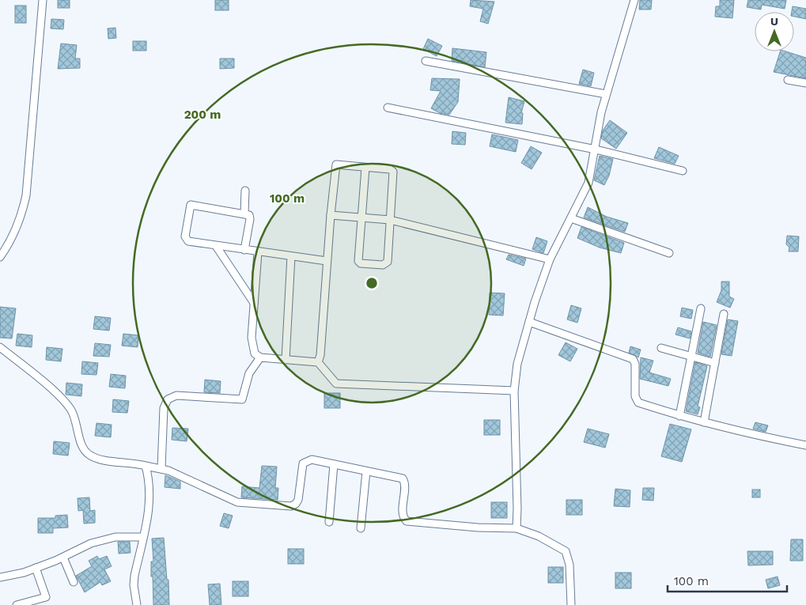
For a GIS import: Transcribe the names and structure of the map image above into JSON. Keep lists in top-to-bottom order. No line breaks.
{"scale_bar":"100 m","north":"top","rings":["200 m","100 m"]}
